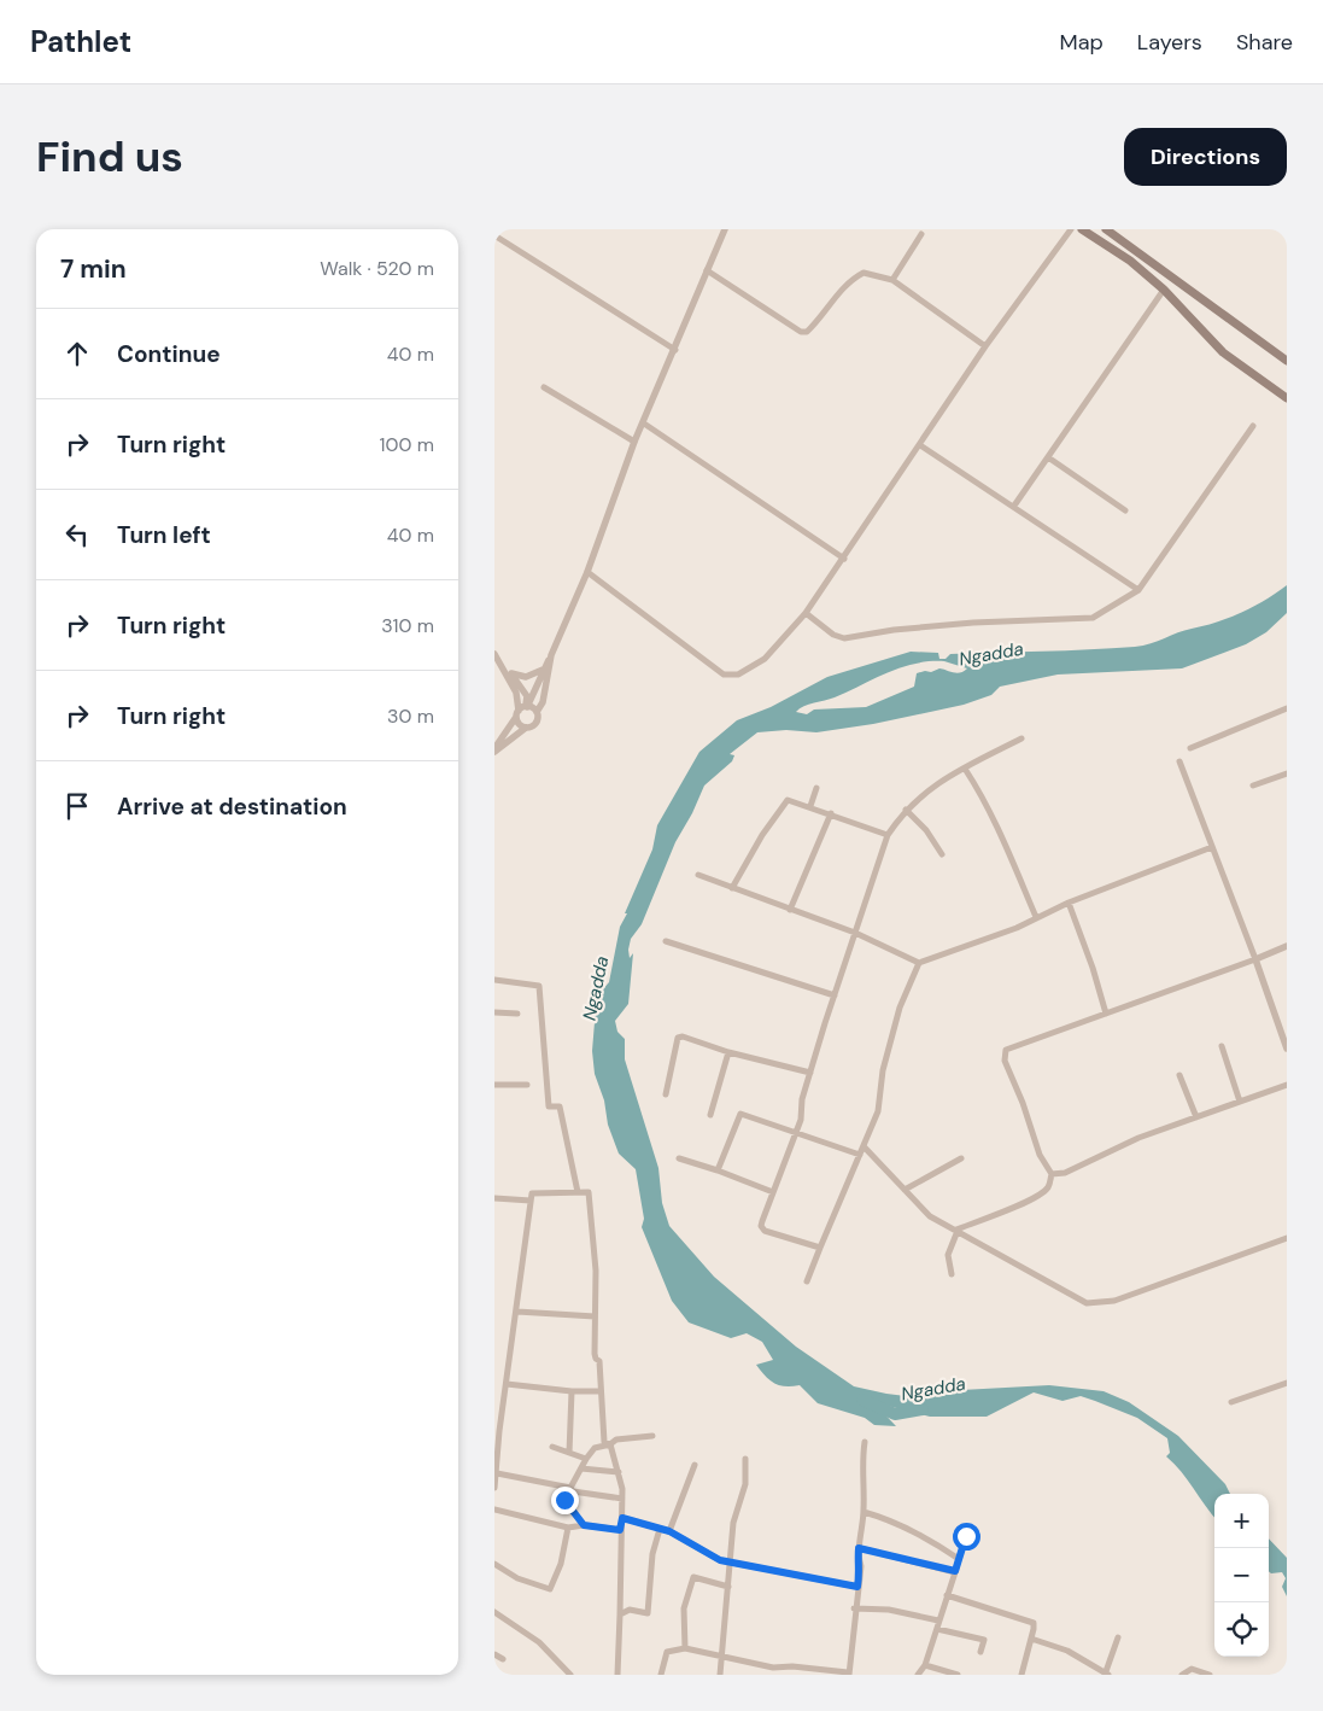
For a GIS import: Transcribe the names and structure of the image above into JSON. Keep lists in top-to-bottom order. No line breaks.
{"water":["Ngadda"],"page":{"header":"Pathlet","nav":["Map","Layers","Share"],"buttons":"Directions","title":"Find us","heading":["7 min","Walk · 520 m"],"list":[["Continue","40 m"],["Turn right","100 m"],["Turn left","40 m"],["Turn right","310 m"],["Turn right","30 m"],"Arrive at destination"],"map_buttons":["+","−"]}}
